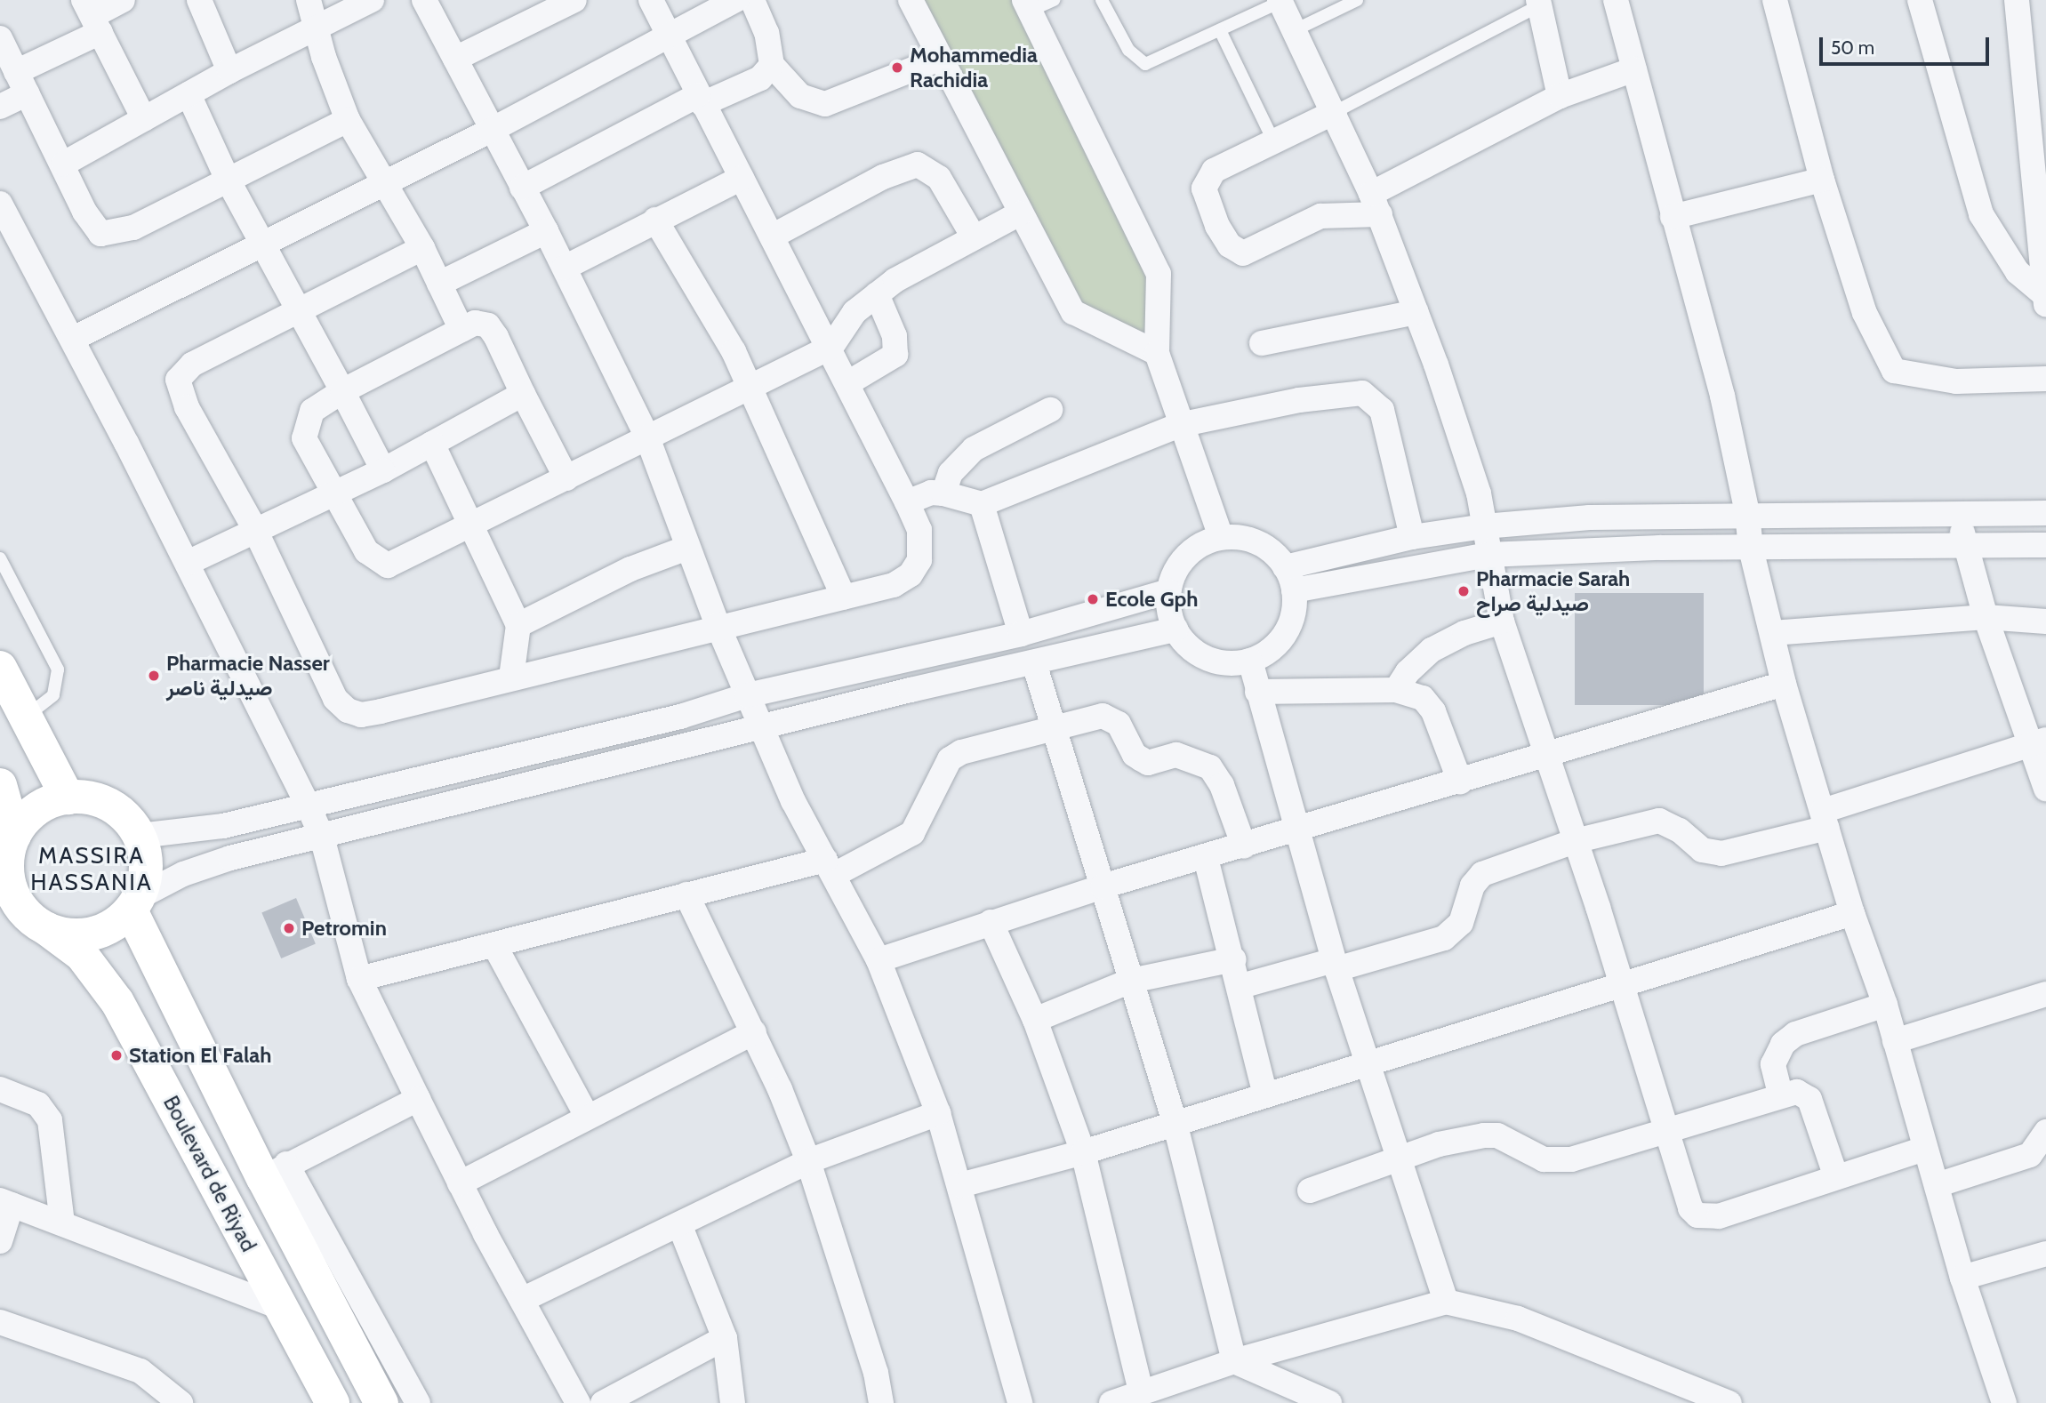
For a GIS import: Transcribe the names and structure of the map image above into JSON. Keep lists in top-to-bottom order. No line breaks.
{"streets":{"main road":["Boulevard de Riyad"]},"districts":["MASSIRA HASSANIA"],"places":["Mohammedia Rachidia","Pharmacie Sarah صيدلية صراح","Ecole Gph","Pharmacie Nasser صيدلية ناصر","Petromin","Station El Falah"],"scale_bar":"50 m"}
